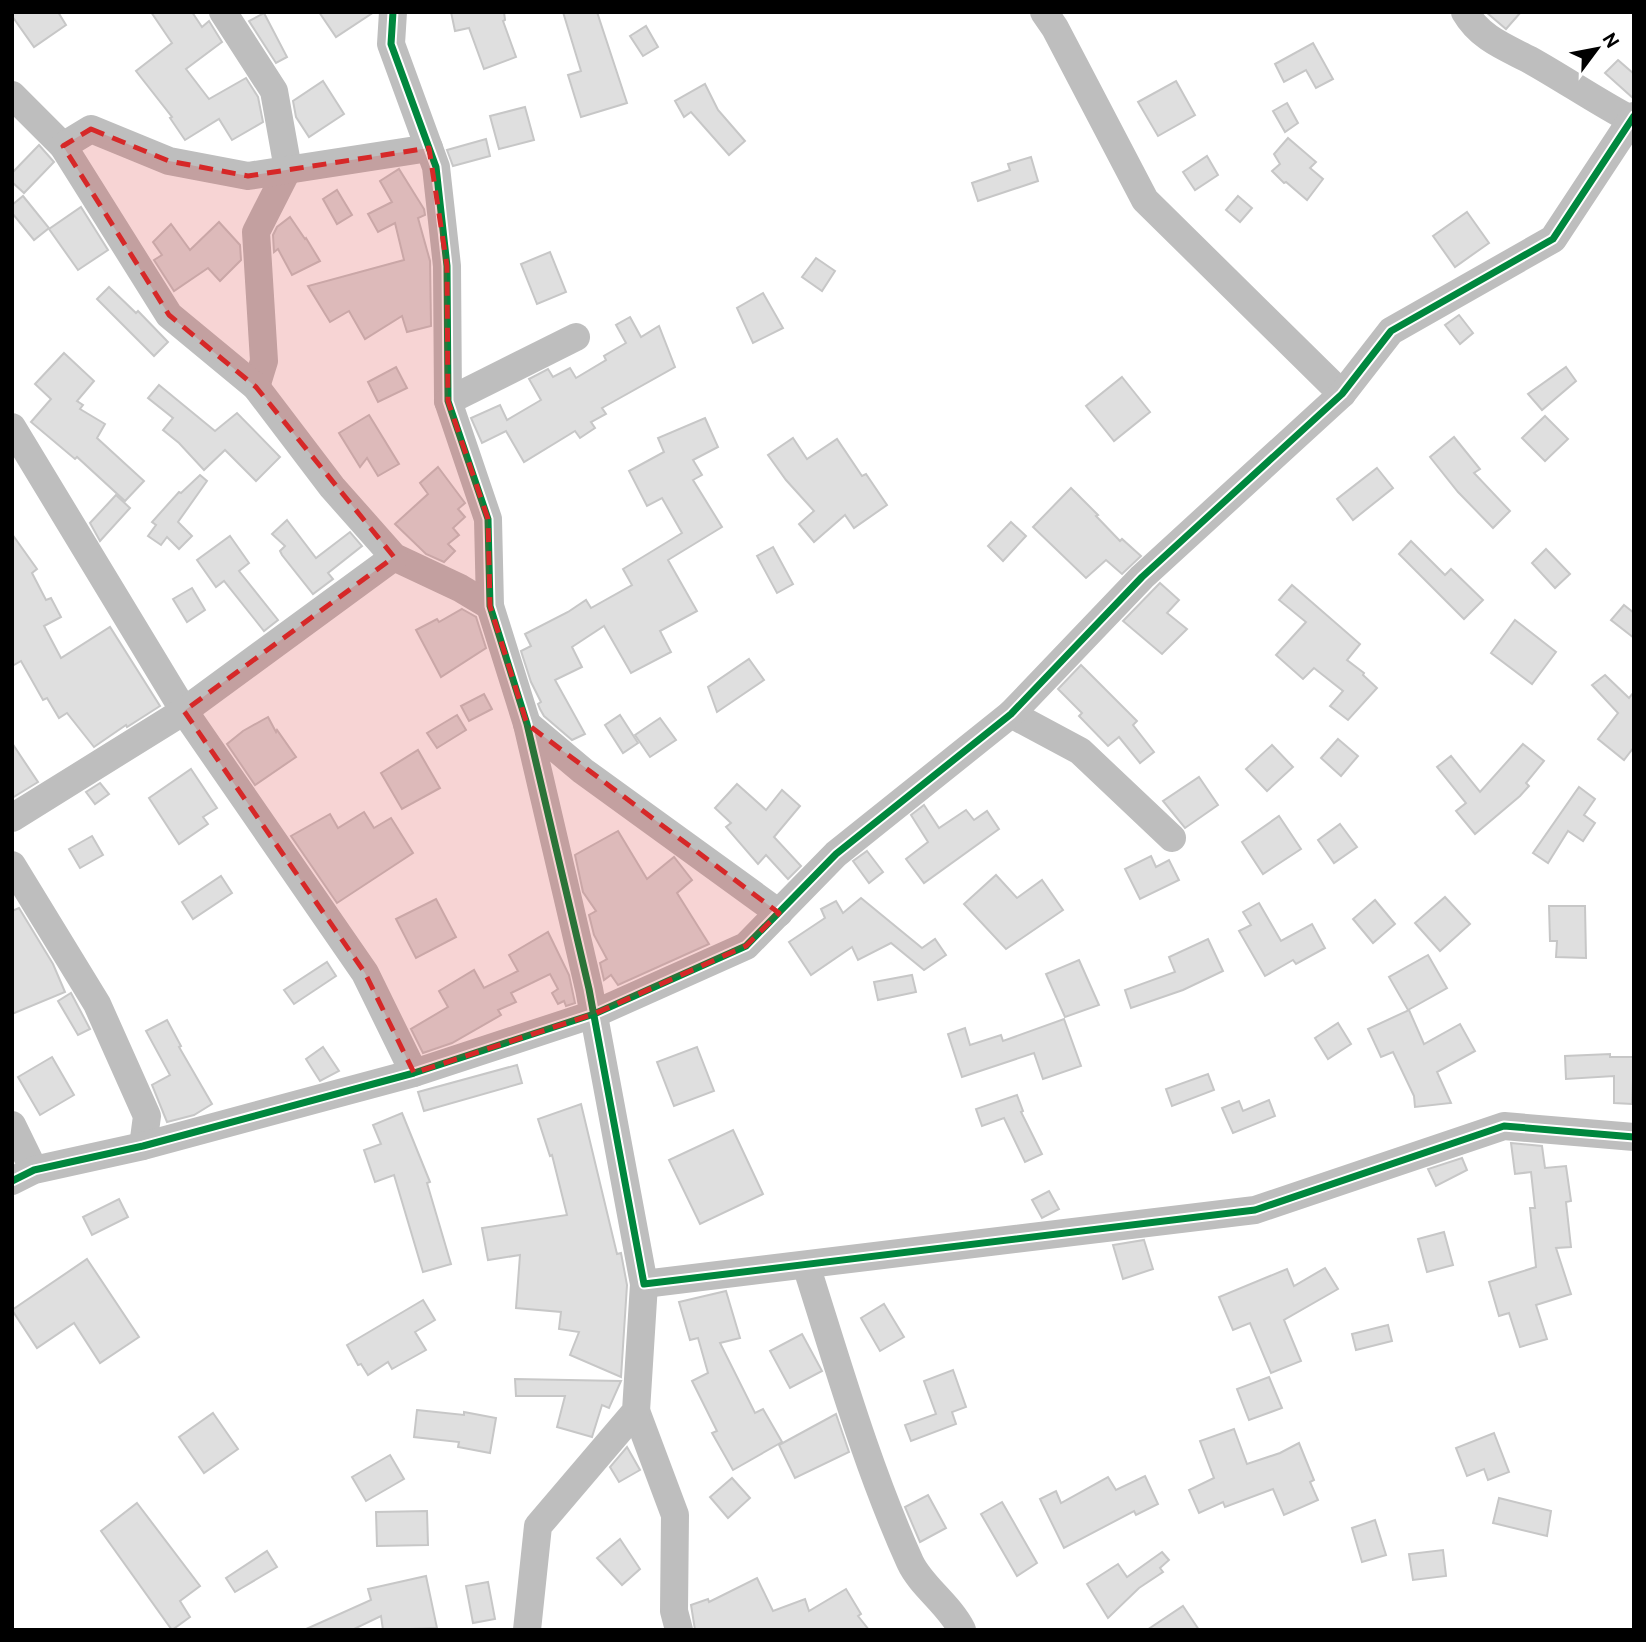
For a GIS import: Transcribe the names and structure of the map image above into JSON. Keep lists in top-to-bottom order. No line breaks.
{"north":"top right"}
